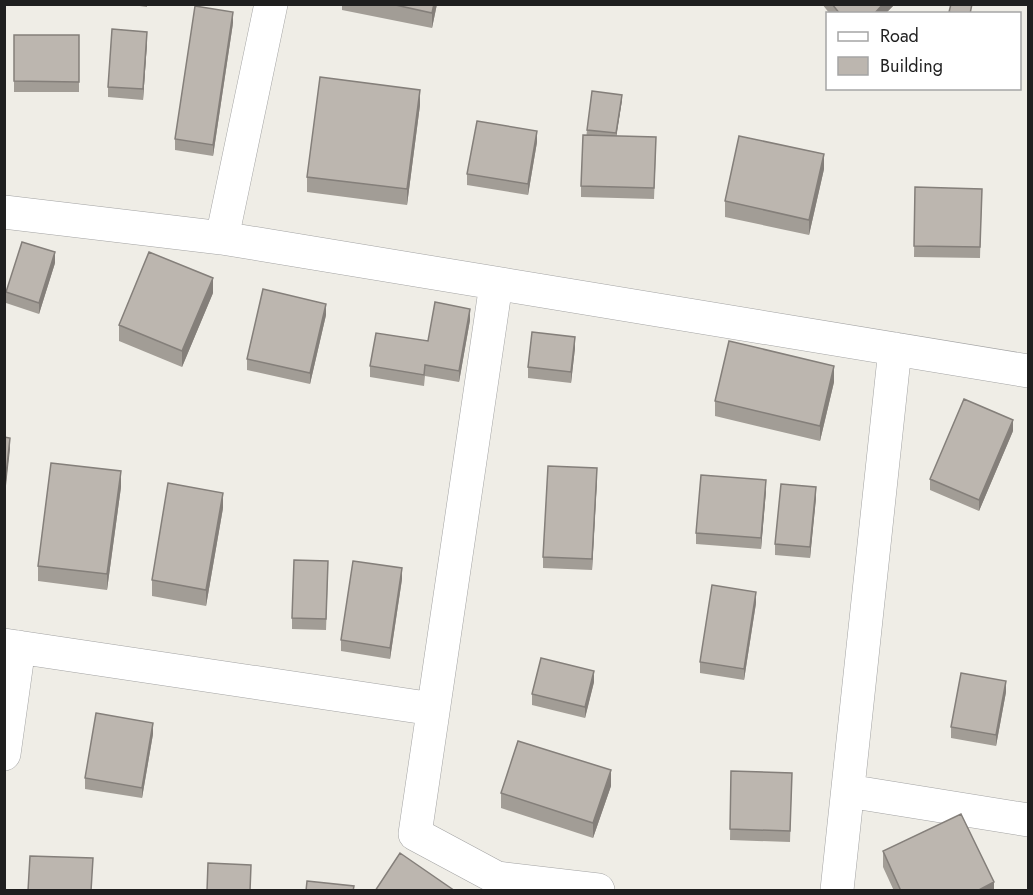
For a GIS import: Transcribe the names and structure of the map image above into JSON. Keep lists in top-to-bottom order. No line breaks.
{"legend":["Road","Building"]}
